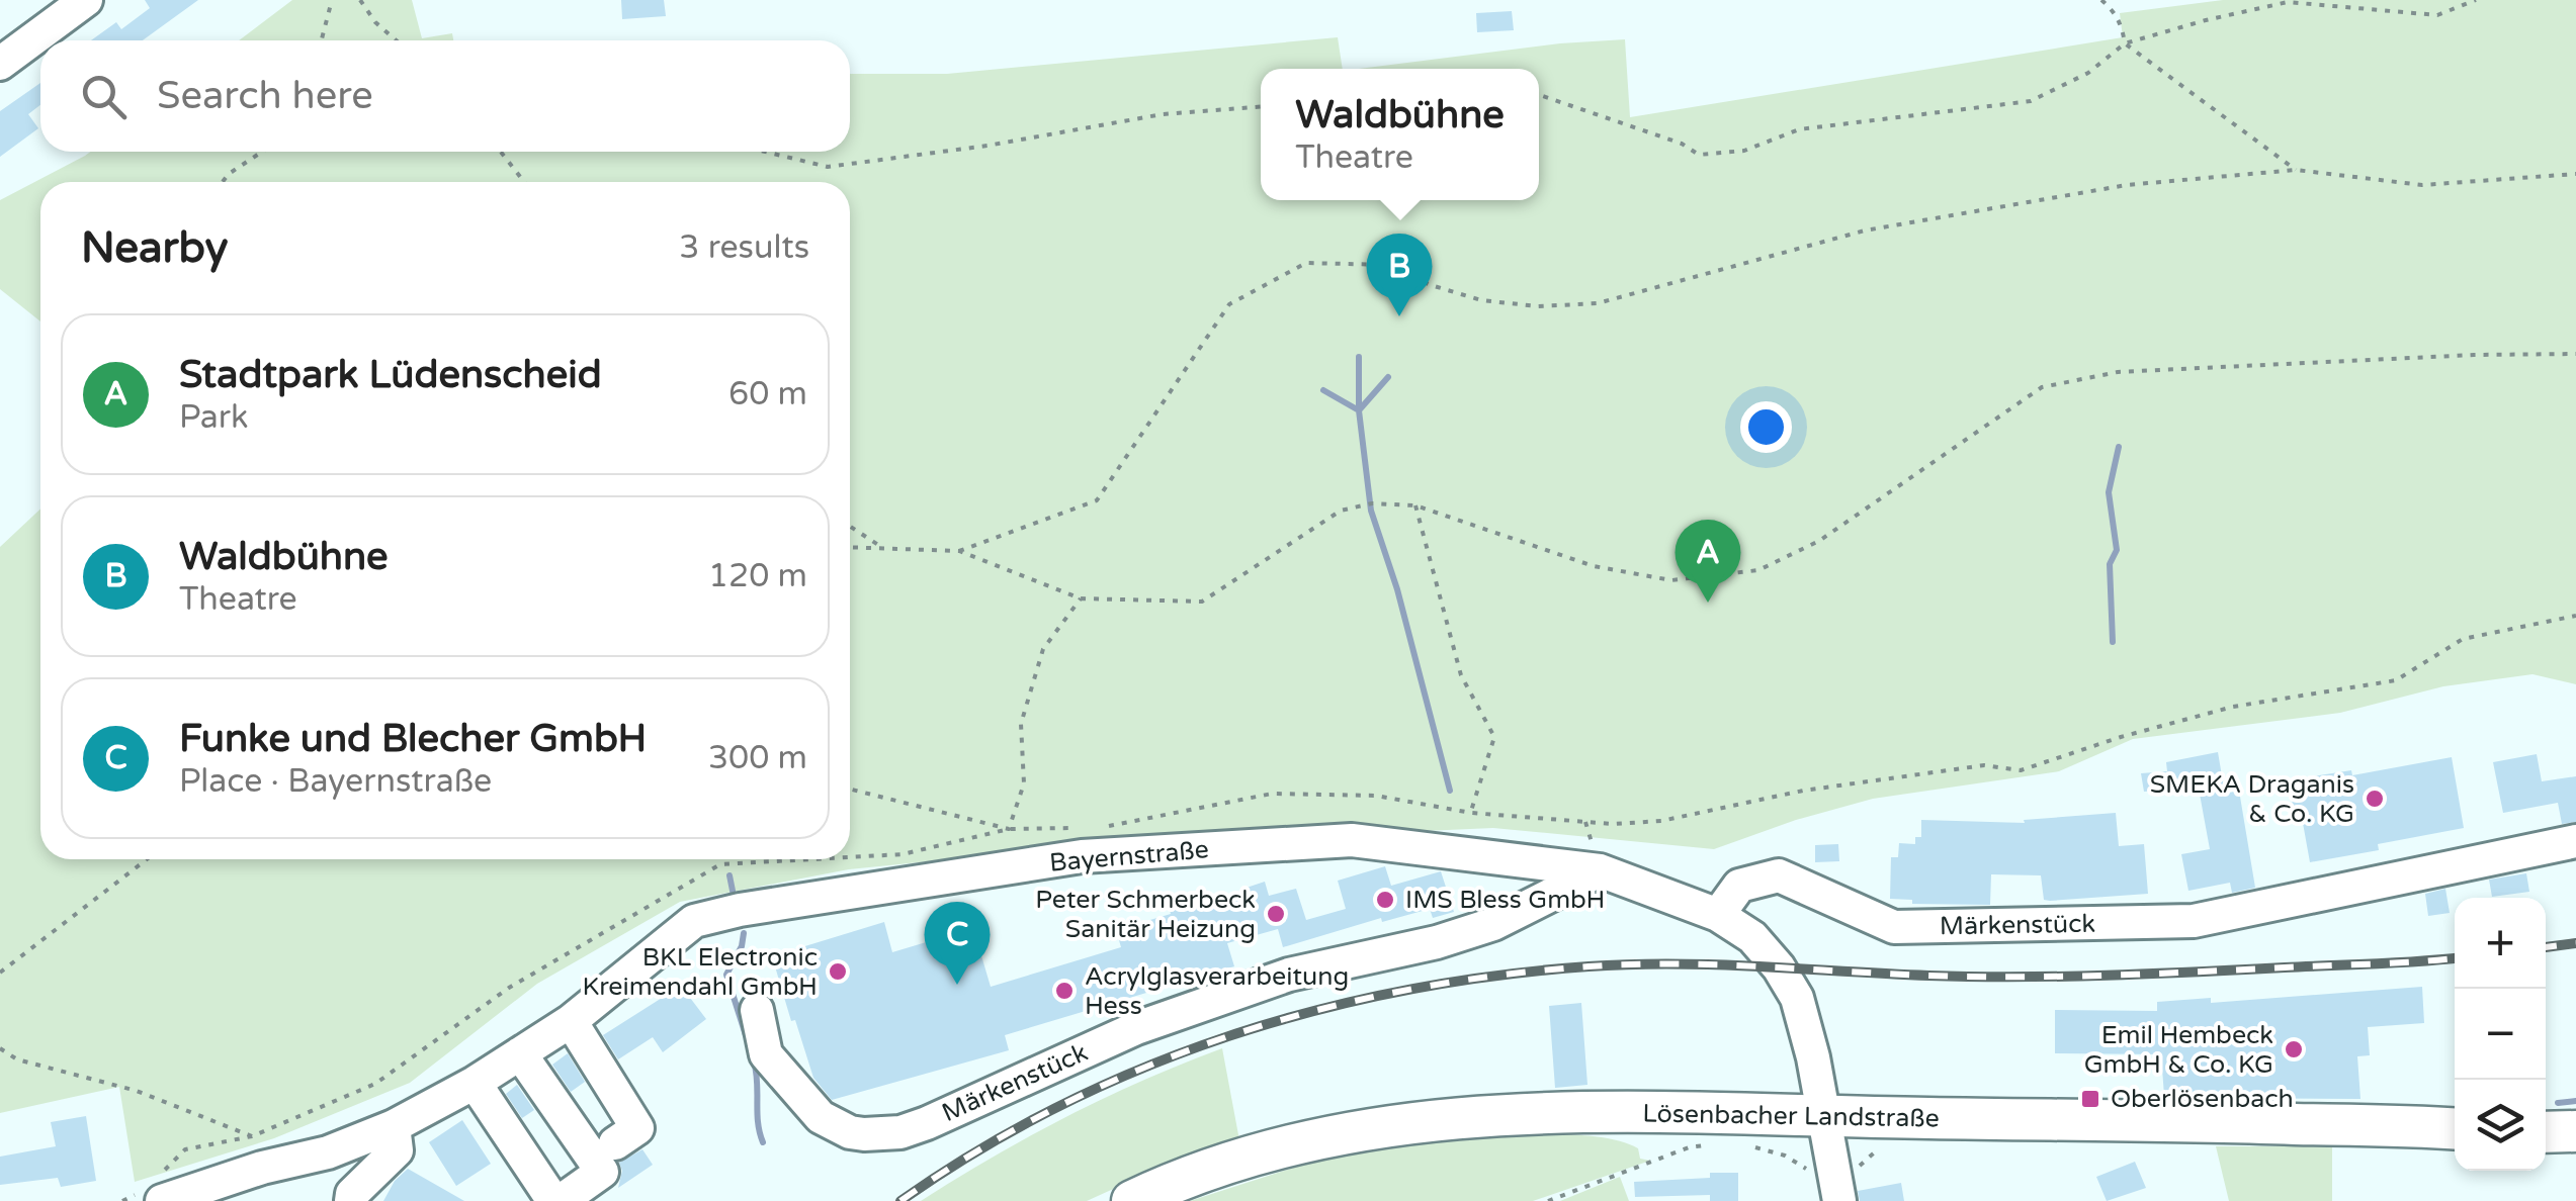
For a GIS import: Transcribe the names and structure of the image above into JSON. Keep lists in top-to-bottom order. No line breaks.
{"streets":{"main road":["Lösenbacher Landstraße"],"street":["Bayernstraße","Märkenstück"]},"crossings":[["Bayernstraße","Märkenstück"]],"places":{"other":["SMEKA Draganis & Co. KG","IMS Bless GmbH","Peter Schmerbeck Sanitär Heizung","BKL Electronic Kreimendahl GmbH","Acrylglasverarbeitung Hess","Emil Hembeck GmbH & Co. KG"],"transit":["Oberlösenbach"]},"page":{"search":"Search here","popup":["Waldbühne","Theatre"],"heading":["Nearby","3 results"],"pins":["B","A","C"],"list":[{"mark":"A","name":"Stadtpark Lüdenscheid","note":"Park","value":"60 m"},{"mark":"B","name":"Waldbühne","note":"Theatre","value":"120 m"},{"mark":"C","name":"Funke und Blecher GmbH","note":"Place · Bayernstraße","value":"300 m"}],"map_buttons":["+","−"]}}
